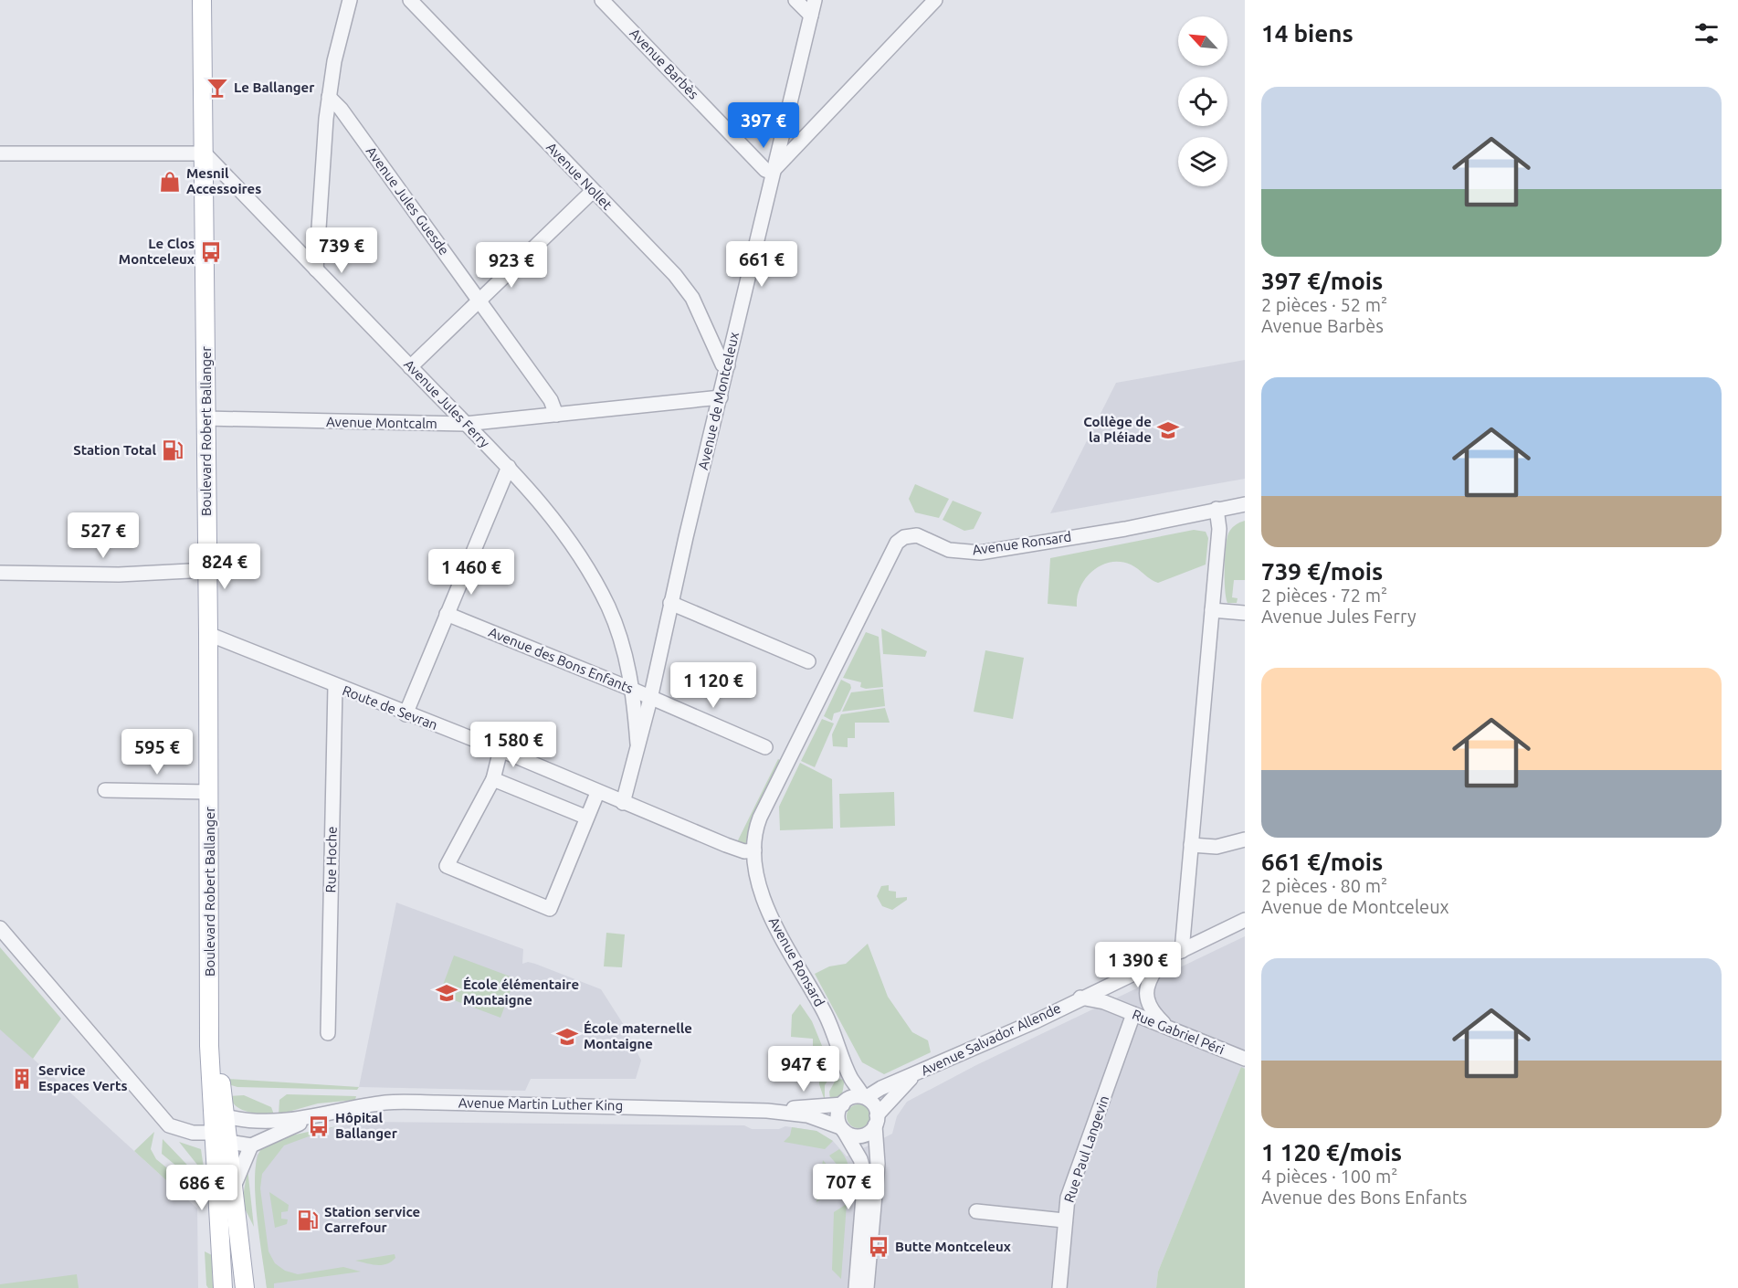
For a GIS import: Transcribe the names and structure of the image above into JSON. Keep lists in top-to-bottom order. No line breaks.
{"streets":{"main road":["Boulevard Robert Ballanger"],"street":["Avenue Barbès","Avenue Nollet","Avenue Jules Guesde","Avenue de Montceleux","Avenue Jules Ferry","Avenue Montcalm","Avenue Ronsard","Avenue des Bons Enfants","Route de Sevran","Rue Hoche","Rue Gabriel Péri","Avenue Salvador Allende","Avenue Martin Luther King","Rue Paul Langevin"]},"crossings":[["Avenue Barbès","Avenue de Montceleux"],["Avenue Nollet","Avenue de Montceleux"],["Avenue Jules Guesde","Avenue Montcalm"],["Avenue de Montceleux","Avenue Jules Ferry"],["Avenue de Montceleux","Avenue Montcalm"],["Avenue de Montceleux","Avenue des Bons Enfants"],["Avenue de Montceleux","Route de Sevran"],["Avenue Jules Ferry","Avenue Montcalm"],["Avenue Jules Ferry","Boulevard Robert Ballanger"],["Avenue Jules Ferry","Avenue des Bons Enfants"],["Avenue Montcalm","Boulevard Robert Ballanger"],["Boulevard Robert Ballanger","Route de Sevran"],["Boulevard Robert Ballanger","Avenue Martin Luther King"],["Avenue Ronsard","Route de Sevran"],["Avenue Ronsard","Avenue Salvador Allende"],["Avenue Ronsard","Avenue Martin Luther King"],["Route de Sevran","Rue Hoche"],["Rue Gabriel Péri","Avenue Salvador Allende"],["Rue Gabriel Péri","Rue Paul Langevin"],["Avenue Salvador Allende","Avenue Martin Luther King"]],"places":{"bar":["Le Ballanger"],"shop":["Mesnil Accessoires"],"bus stop":["Le Clos Montceleux","Hôpital Ballanger","Butte Montceleux"],"school or university":["Collège de la Pléiade","École élémentaire Montaigne","École maternelle Montaigne"],"fuel station":["Station Total","Station service Carrefour"],"building":["Service Espaces Verts"]},"north":"top left","page":{"heading":"14 biens","list":[{"name":"397 €/mois","note":"2 pièces · 52 m² · Avenue Barbès"},{"name":"739 €/mois","note":"2 pièces · 72 m² · Avenue Jules Ferry"},{"name":"661 €/mois","note":"2 pièces · 80 m² · Avenue de Montceleux"},{"name":"1 120 €/mois","note":"4 pièces · 100 m² · Avenue des Bons Enfants"}],"price":["397 €","739 €","661 €","923 €","527 €","824 €","1 460 €","1 120 €","1 580 €","595 €","1 390 €","947 €","707 €","686 €"]}}
